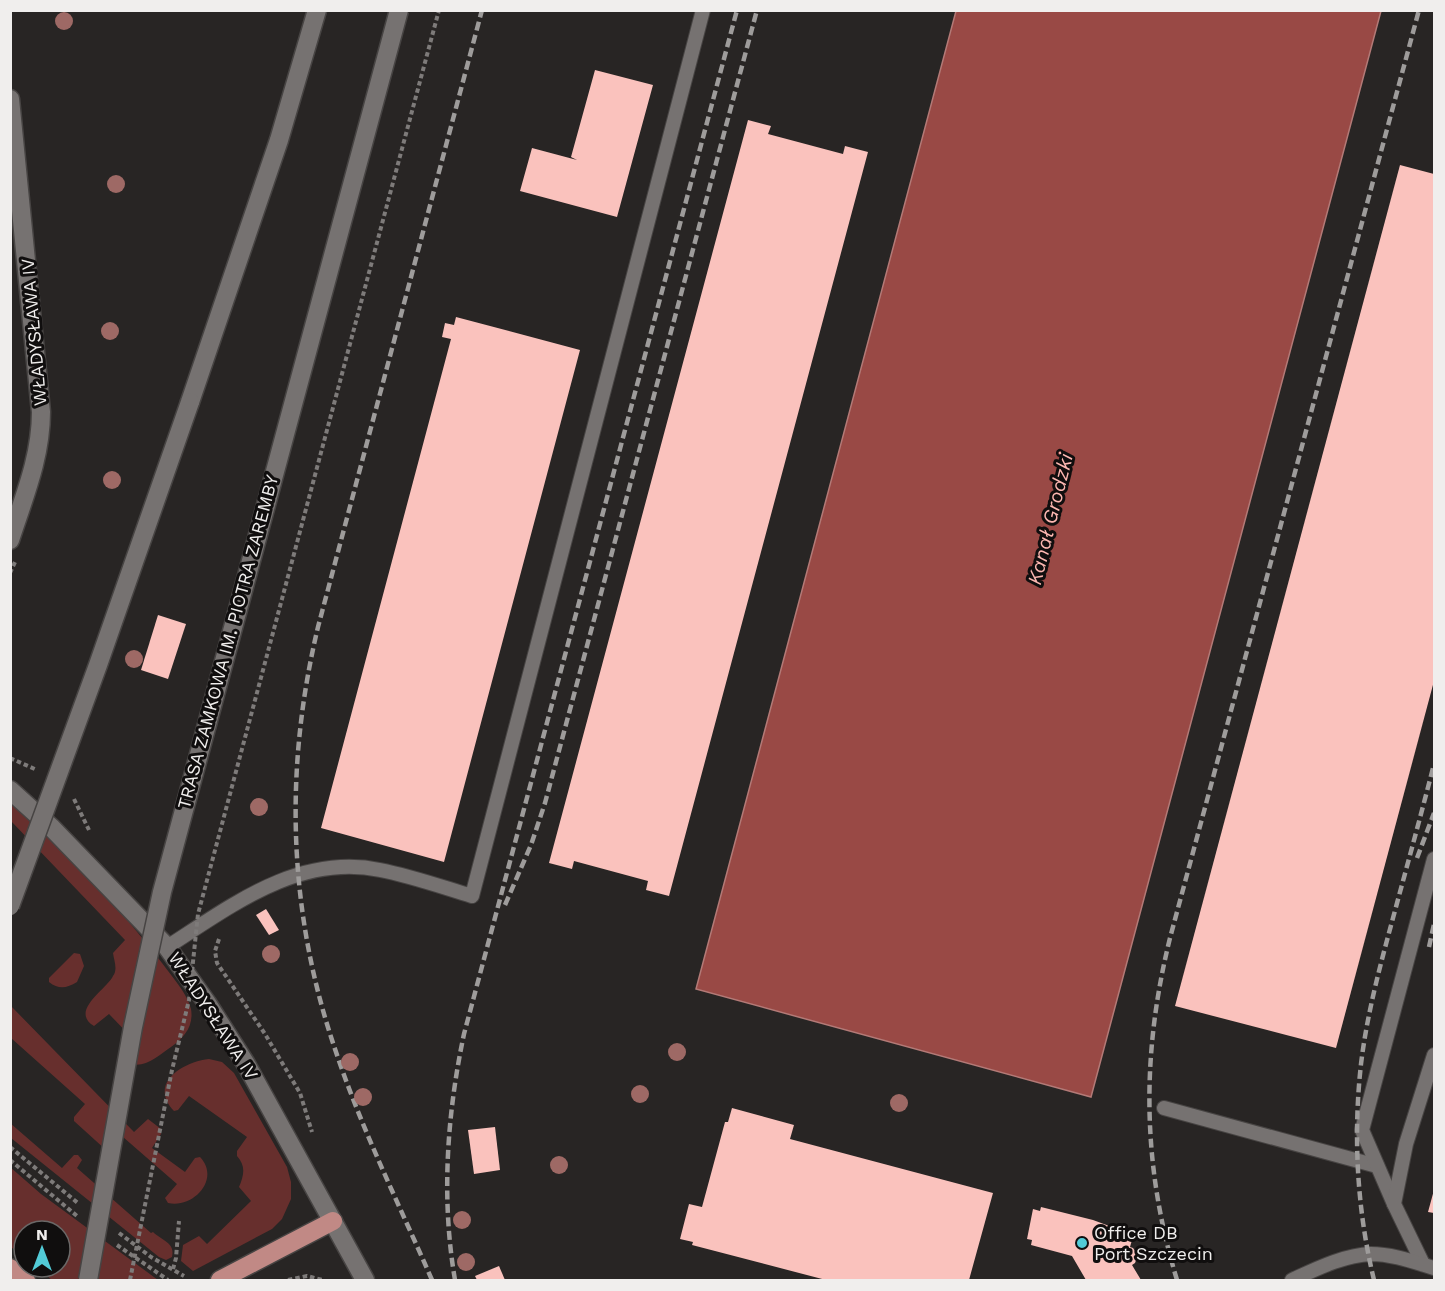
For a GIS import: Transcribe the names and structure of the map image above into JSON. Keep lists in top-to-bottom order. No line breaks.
{"streets":{"main road":["WŁADYSŁAWA IV","TRASA ZAMKOWA IM. PIOTRA ZAREMBY"]},"water":["Kanał Grodzki"],"places":["Office DB Port Szczecin"],"north":"top"}
